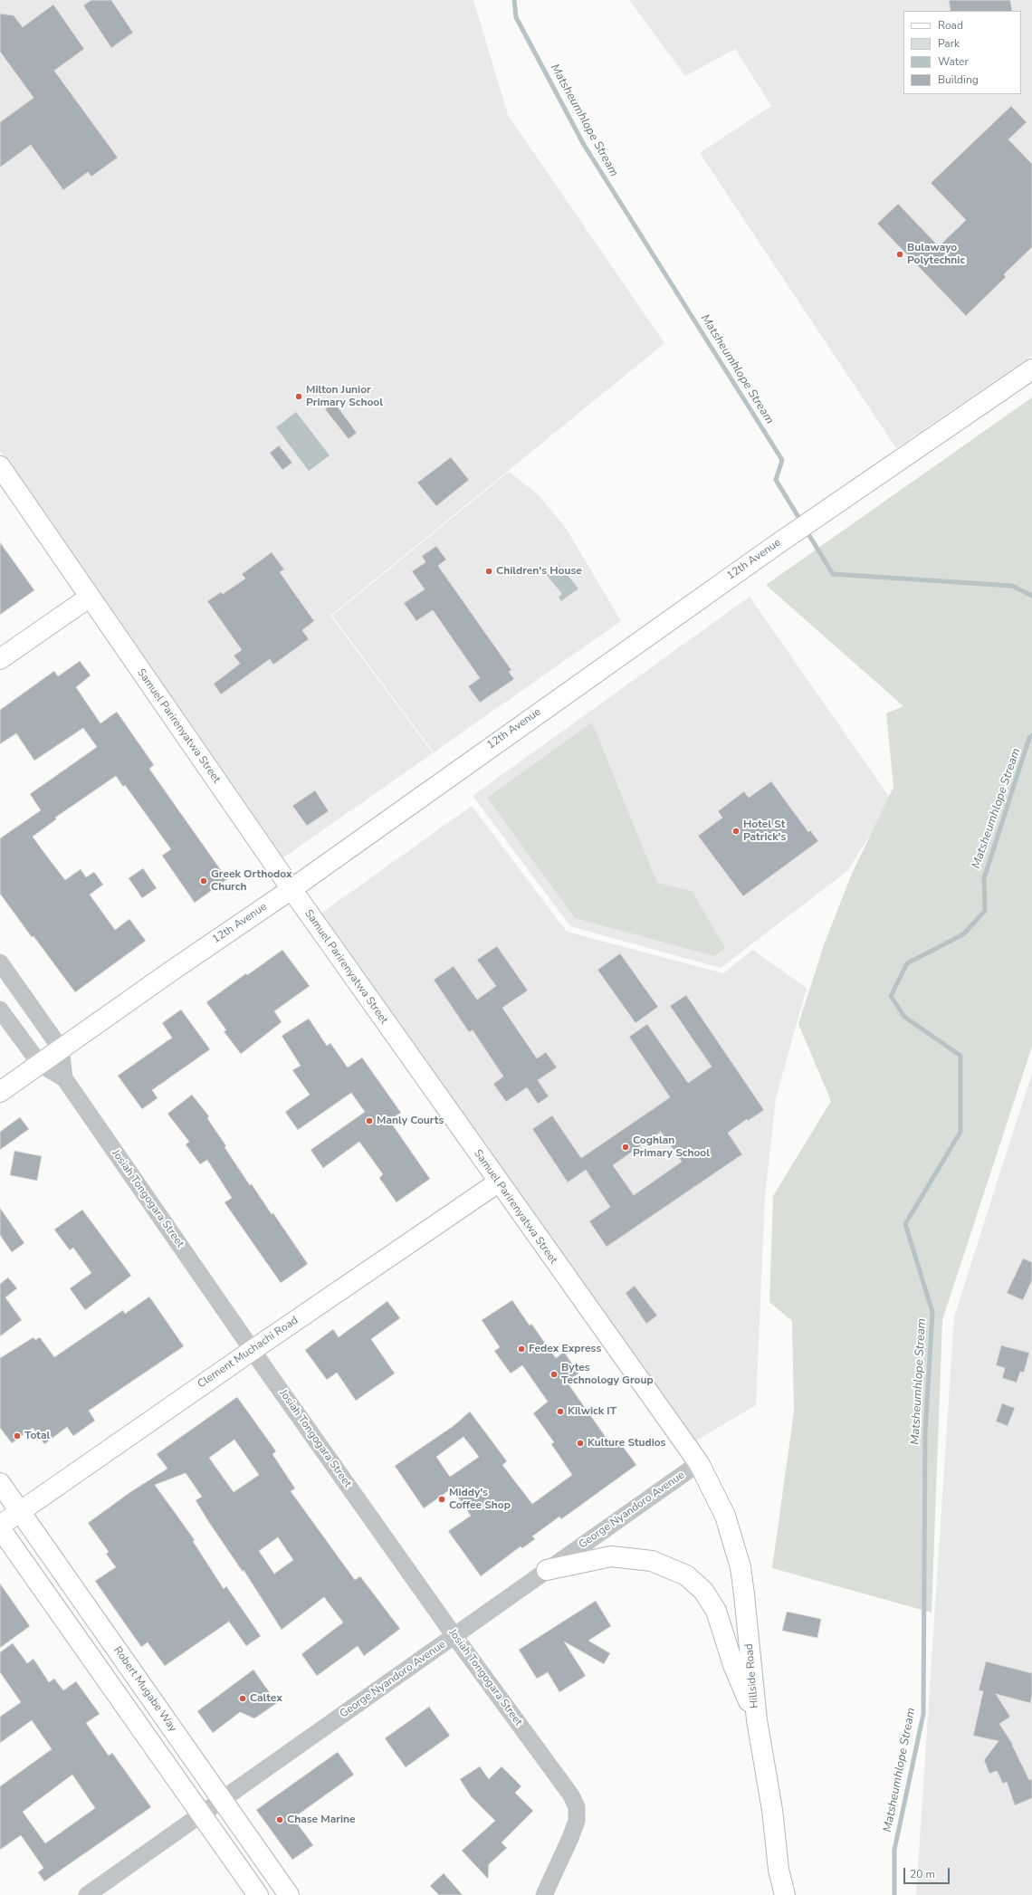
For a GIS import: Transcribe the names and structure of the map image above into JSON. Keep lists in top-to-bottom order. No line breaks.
{"streets":{"street":["12th Avenue","Samuel Parirenyatwa Street","Josiah Tongogara Street","Clement Muchachi Road","George Nyandoro Avenue","Hillside Road","Robert Mugabe Way"]},"crossings":[["12th Avenue","Samuel Parirenyatwa Street"],["12th Avenue","Josiah Tongogara Street"],["Samuel Parirenyatwa Street","Clement Muchachi Road"],["Samuel Parirenyatwa Street","George Nyandoro Avenue"],["Samuel Parirenyatwa Street","Hillside Road"],["Josiah Tongogara Street","Clement Muchachi Road"],["Josiah Tongogara Street","George Nyandoro Avenue"],["Clement Muchachi Road","Robert Mugabe Way"],["George Nyandoro Avenue","Hillside Road"],["George Nyandoro Avenue","Robert Mugabe Way"]],"water":["Matsheumhlope Stream"],"places":["Bulawayo Polytechnic","Milton Junior Primary School","Children's House","Hotel St Patrick's","Greek Orthodox Church","Manly Courts","Coghlan Primary School","Fedex Express","Bytes Technology Group","Kilwick IT","Total","Kulture Studios","Middy's Coffee Shop","Caltex","Chase Marine"],"legend":["Road","Park","Water","Building"],"scale_bar":"20 m"}
